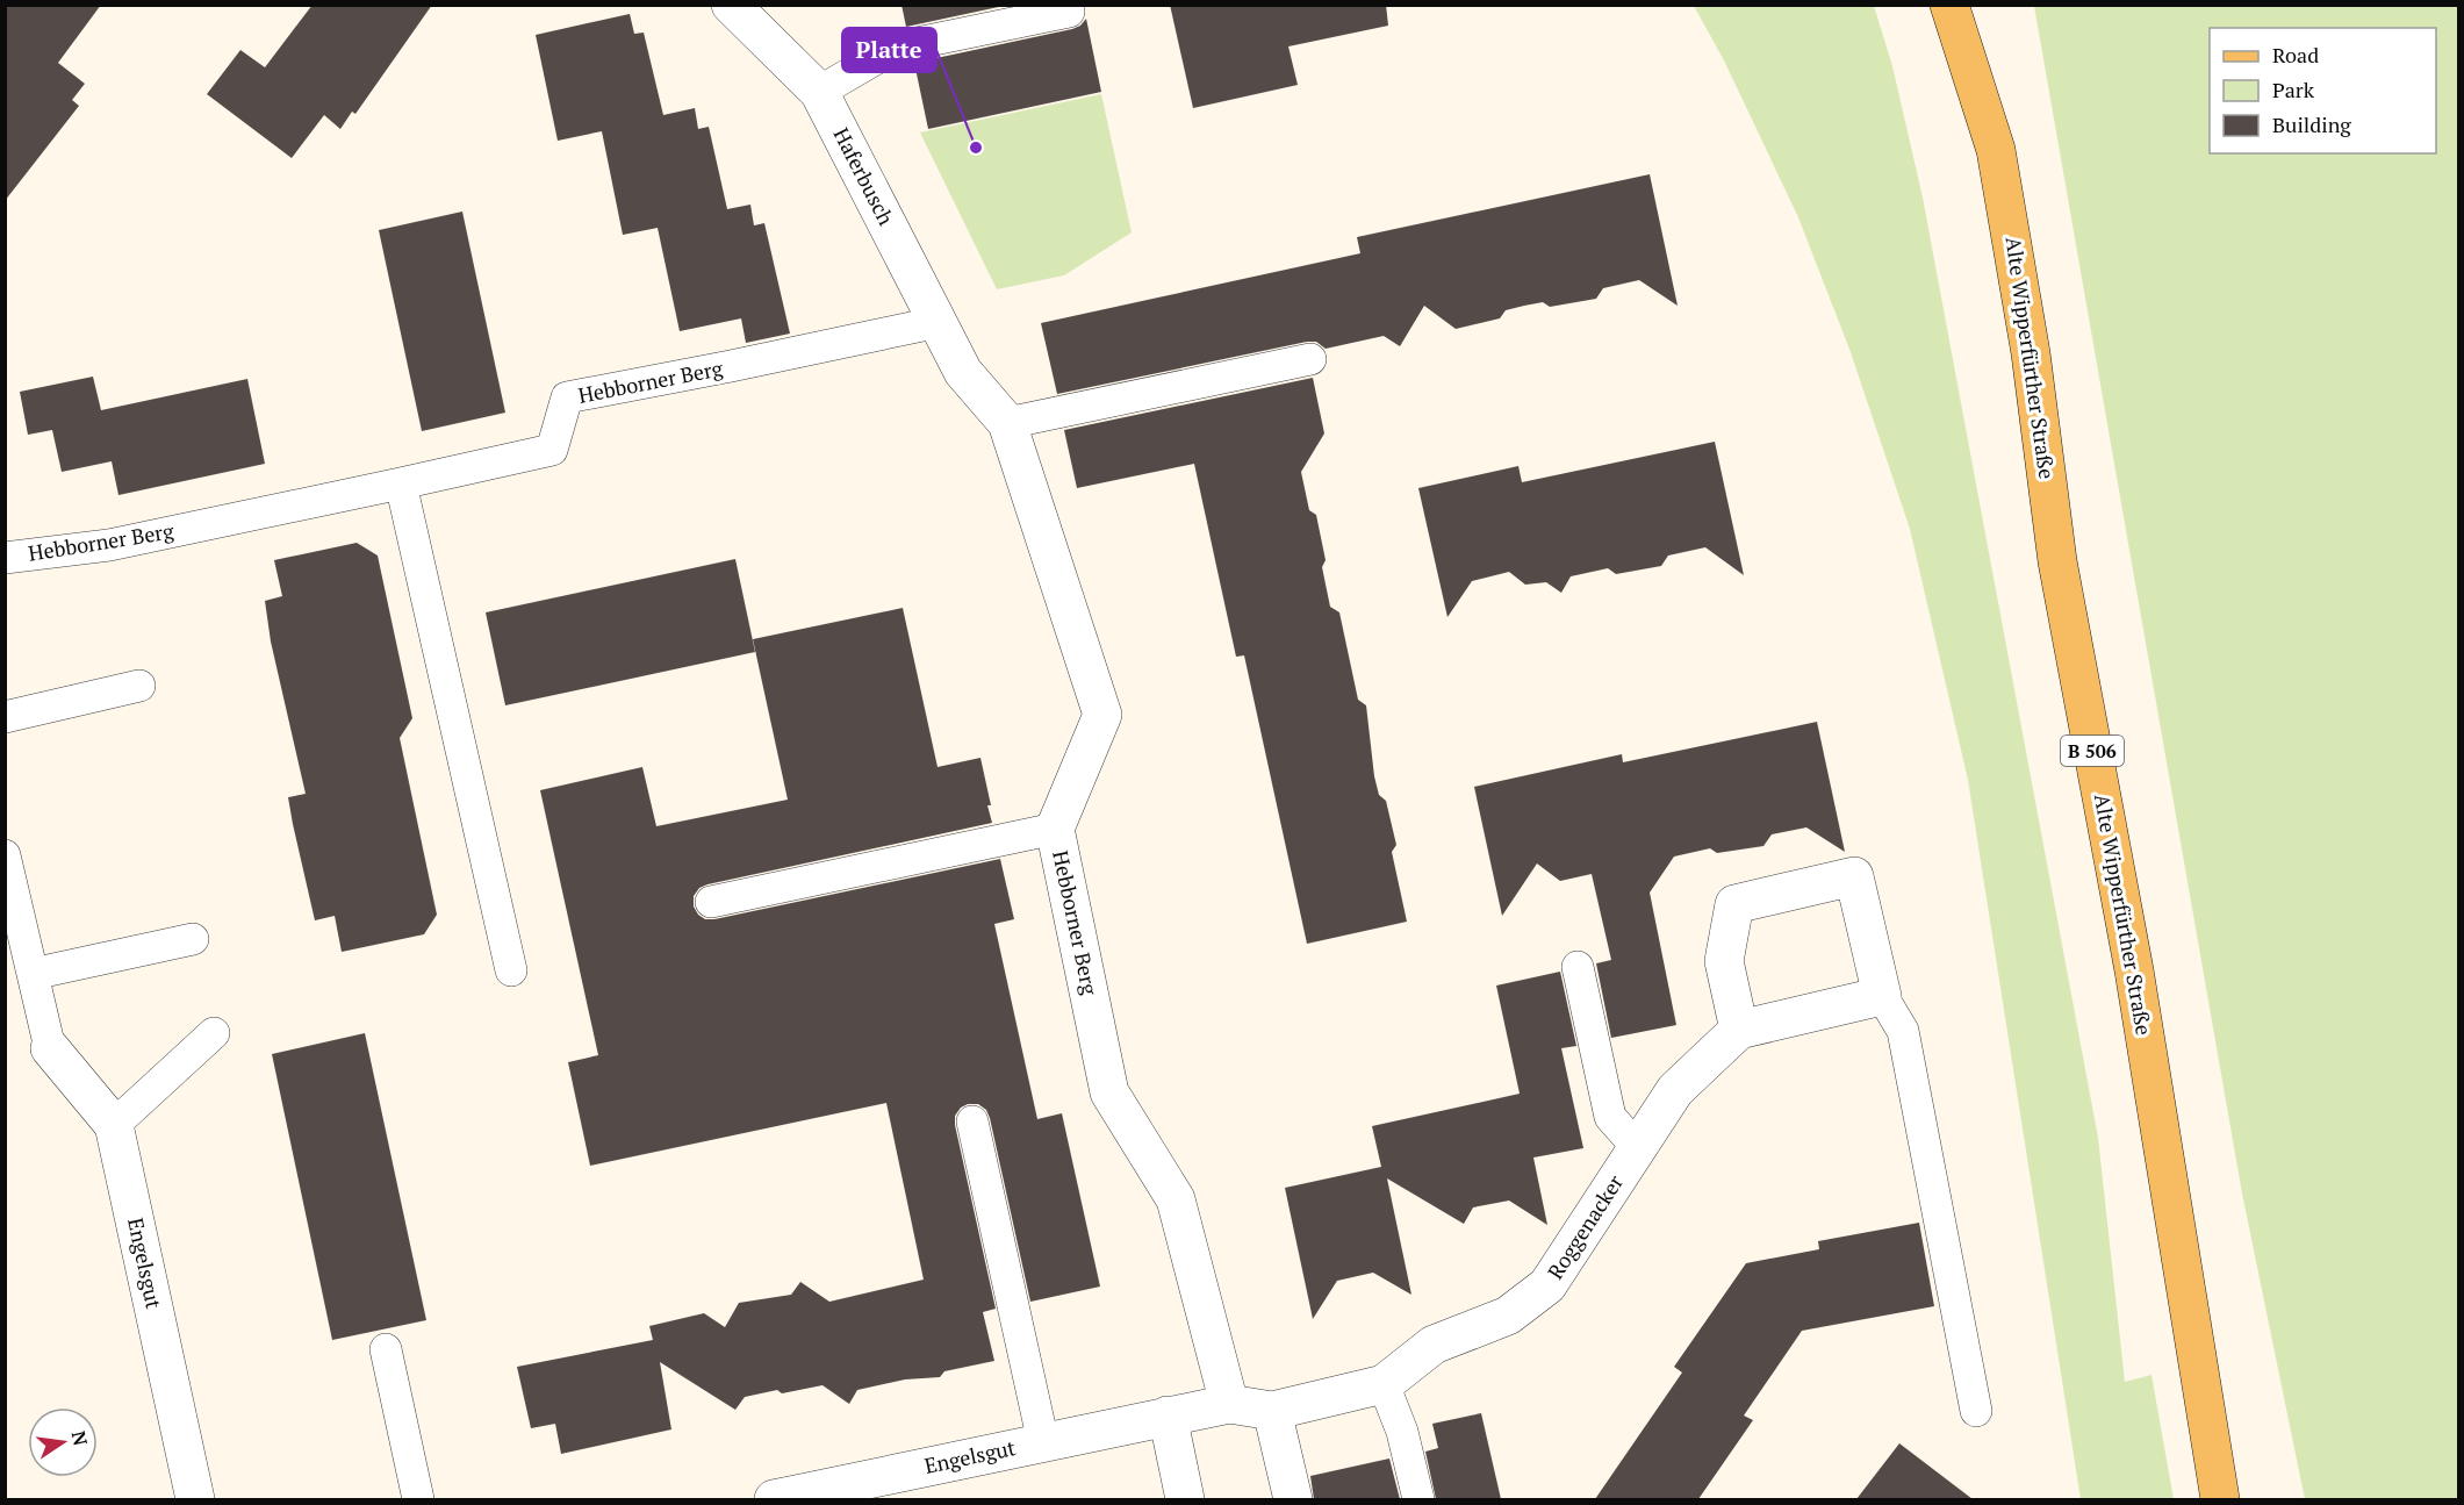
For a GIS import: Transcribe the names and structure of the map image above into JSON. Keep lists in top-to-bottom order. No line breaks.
{"streets":{"main road":["Alte Wipperfürther Straße","B 506"],"street":["Haferbusch","Hebborner Berg","Roggenacker","Engelsgut"]},"crossings":[["Haferbusch","Hebborner Berg"]],"places":["Platte"],"legend":["Road","Park","Building"],"north":"right"}
